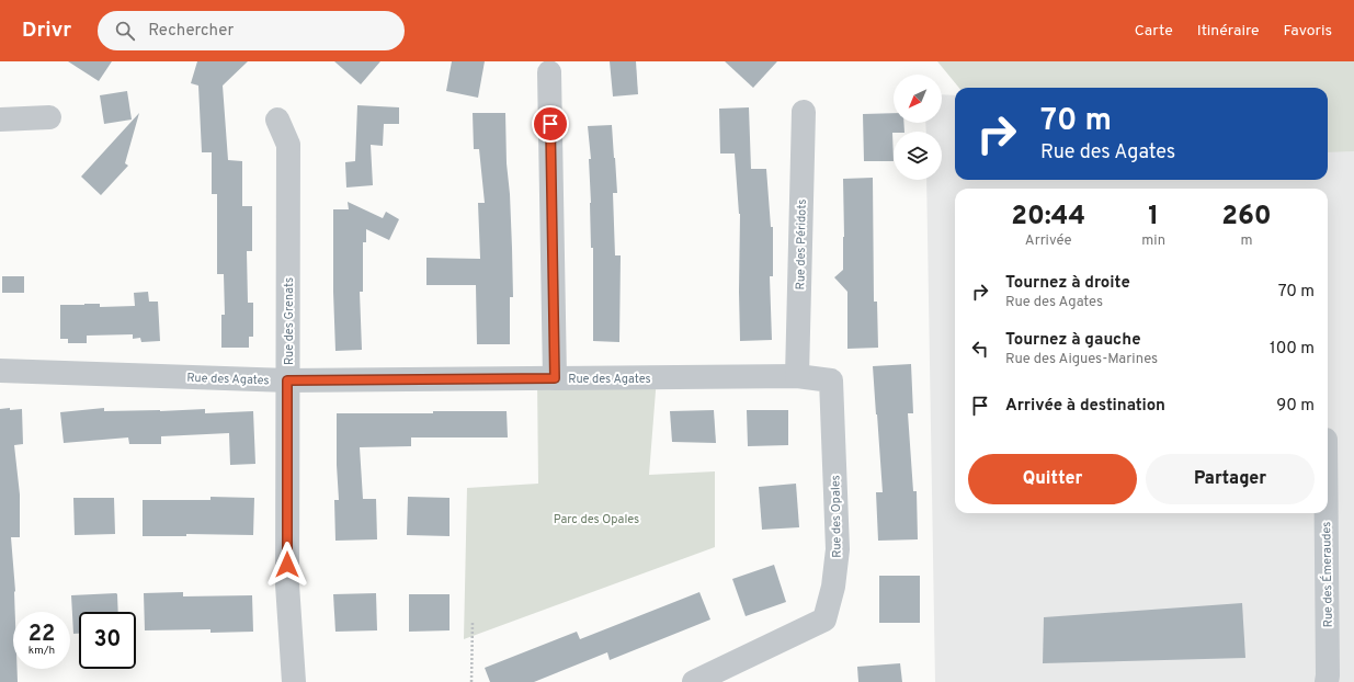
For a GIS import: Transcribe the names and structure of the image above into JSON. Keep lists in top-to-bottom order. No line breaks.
{"streets":{"street":["Rue des Péridots","Rue des Grenats","Rue des Agates","Rue des Opales","Rue des Émeraudes"]},"crossings":[["Rue des Péridots","Rue des Agates"],["Rue des Péridots","Rue des Opales"],["Rue des Grenats","Rue des Agates"],["Rue des Agates","Rue des Opales"]],"parks":["Parc des Opales"],"north":"bottom left","page":{"header":"Drivr","search":"Rechercher","nav":["Carte","Itinéraire","Favoris"],"turn":["70 m","Rue des Agates"],"eta":["20:44","Arrivée","1","min","260","m"],"list":[{"name":"Tournez à droite","note":"Rue des Agates","value":"70 m"},{"name":"Tournez à gauche","note":"Rue des Aigues-Marines","value":"100 m"},{"name":"Arrivée à destination","value":"90 m"}],"buttons":["Quitter","Partager"],"speed":"22 km/h","limit":"30"}}
